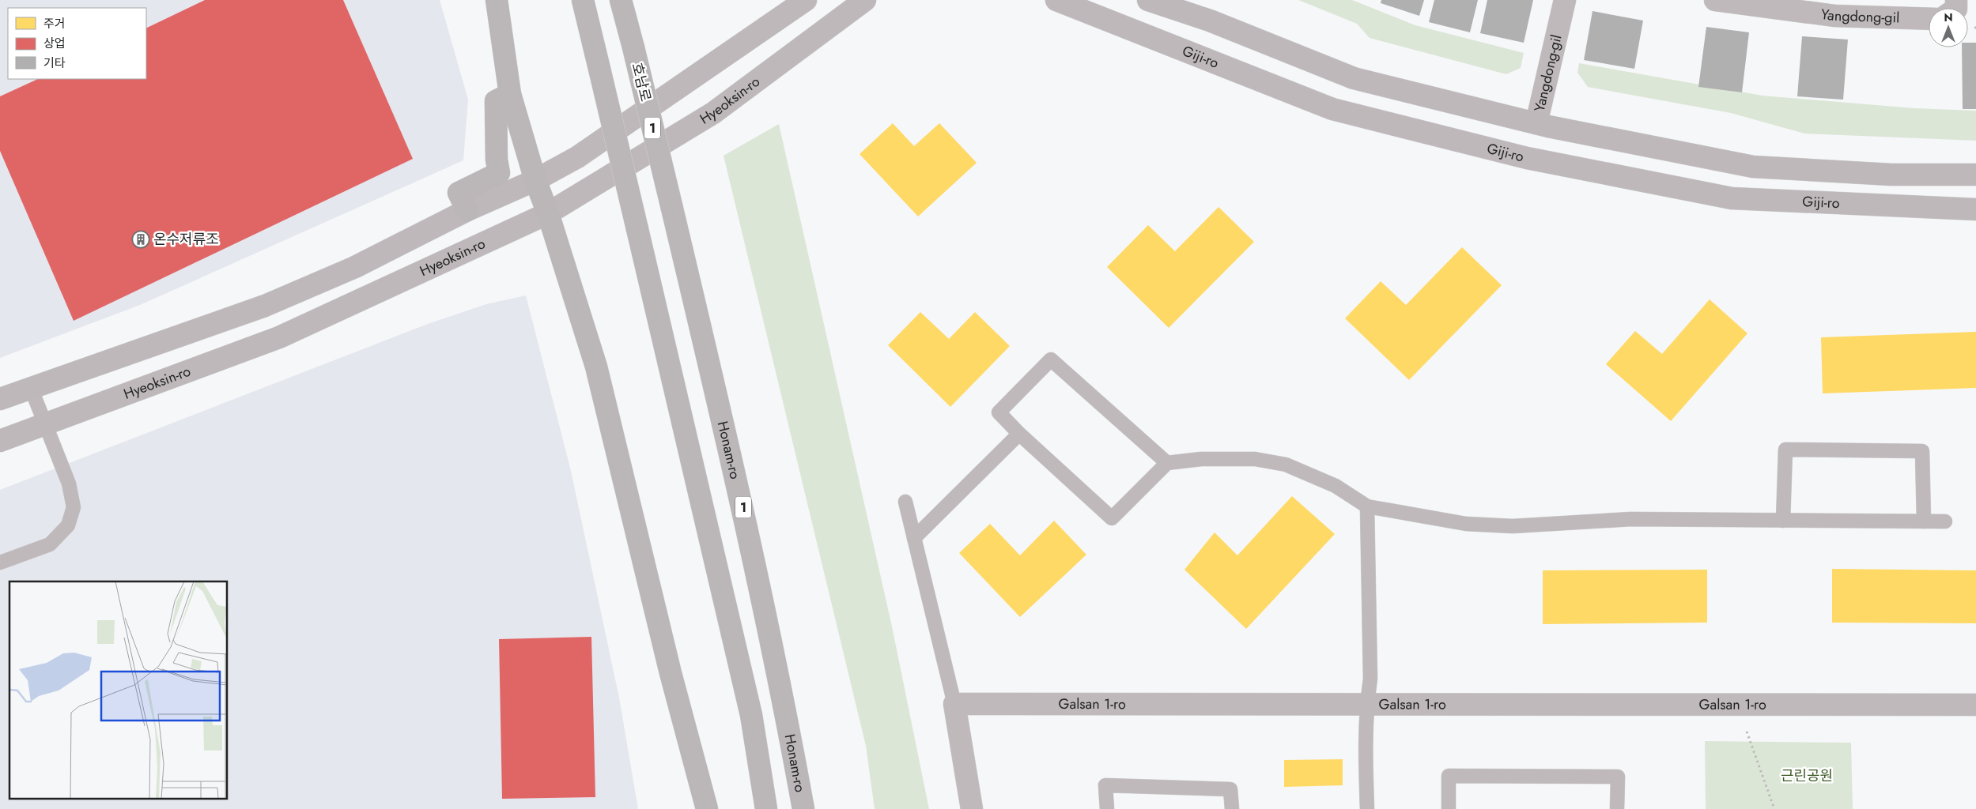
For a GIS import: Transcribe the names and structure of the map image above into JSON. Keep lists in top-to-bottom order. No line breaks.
{"streets":{"highway":["호남로","1","Honam-ro"],"main road":["Giji-ro","Hyeoksin-ro"],"street":["Yangdong-gil","Galsan 1-ro"]},"crossings":[["호남로","Honam-ro"]],"parks":["근린공원"],"places":{"building":["온수저류조"]},"legend":["주거","상업","기타"],"north":"top"}
